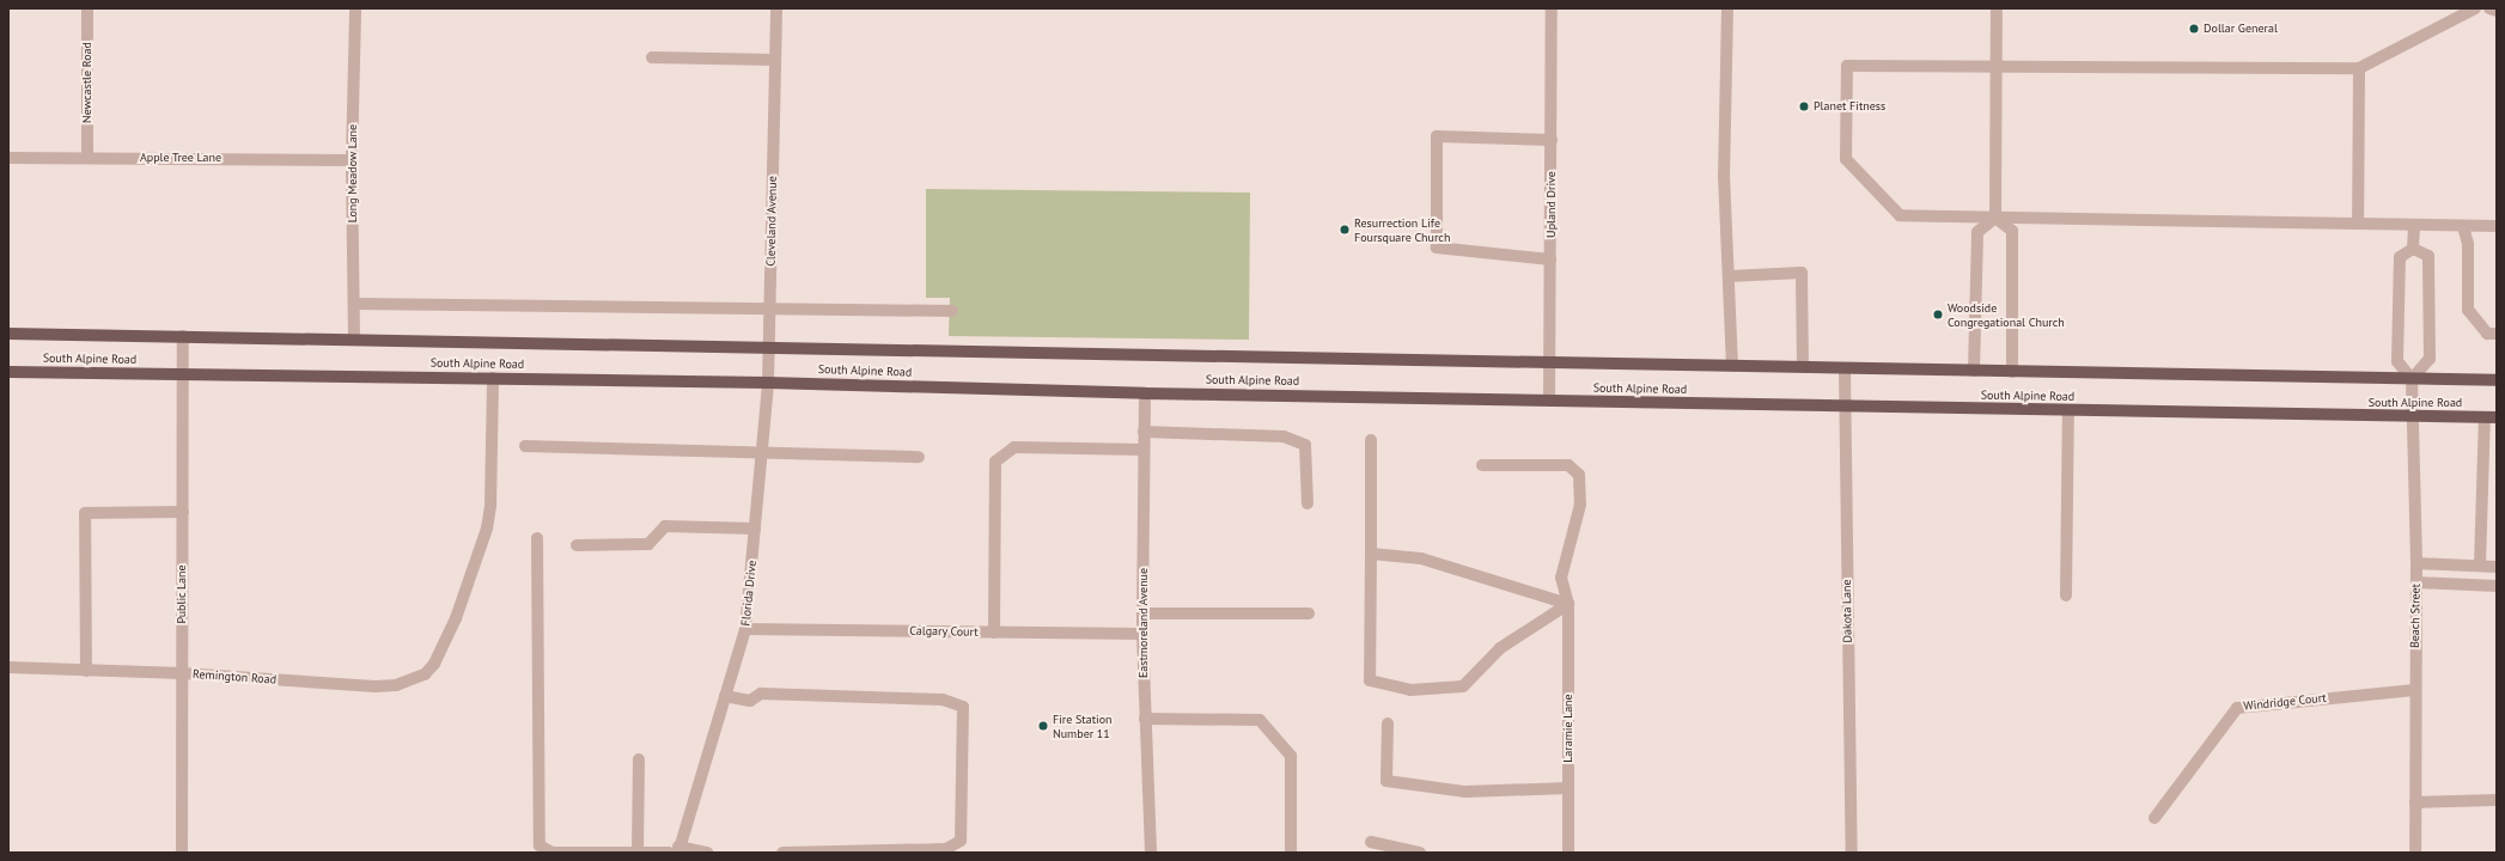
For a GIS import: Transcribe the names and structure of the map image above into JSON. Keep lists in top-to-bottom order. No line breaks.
{"streets":{"main road":["South Alpine Road"],"street":["Newcastle Road","Apple Tree Lane","Long Meadow Lane","Upland Drive","Cleveland Avenue","Florida Drive","Public Lane","Dakota Lane","Beach Street","Eastmoreland Avenue","Calgary Court","Remington Road","Windridge Court","Laramie Lane"]},"crossings":[["Newcastle Road","Apple Tree Lane"],["Apple Tree Lane","Long Meadow Lane"],["Long Meadow Lane","South Alpine Road"],["Upland Drive","South Alpine Road"],["Cleveland Avenue","South Alpine Road"],["Cleveland Avenue","Florida Drive"],["South Alpine Road","Florida Drive"],["South Alpine Road","Public Lane"],["South Alpine Road","Dakota Lane"],["South Alpine Road","Beach Street"],["South Alpine Road","Eastmoreland Avenue"],["South Alpine Road","Remington Road"],["Florida Drive","Calgary Court"],["Public Lane","Remington Road"],["Beach Street","Windridge Court"],["Eastmoreland Avenue","Calgary Court"]],"places":["Dollar General","Planet Fitness","Resurrection Life Foursquare Church","Woodside Congregational Church","Fire Station Number 11"]}
